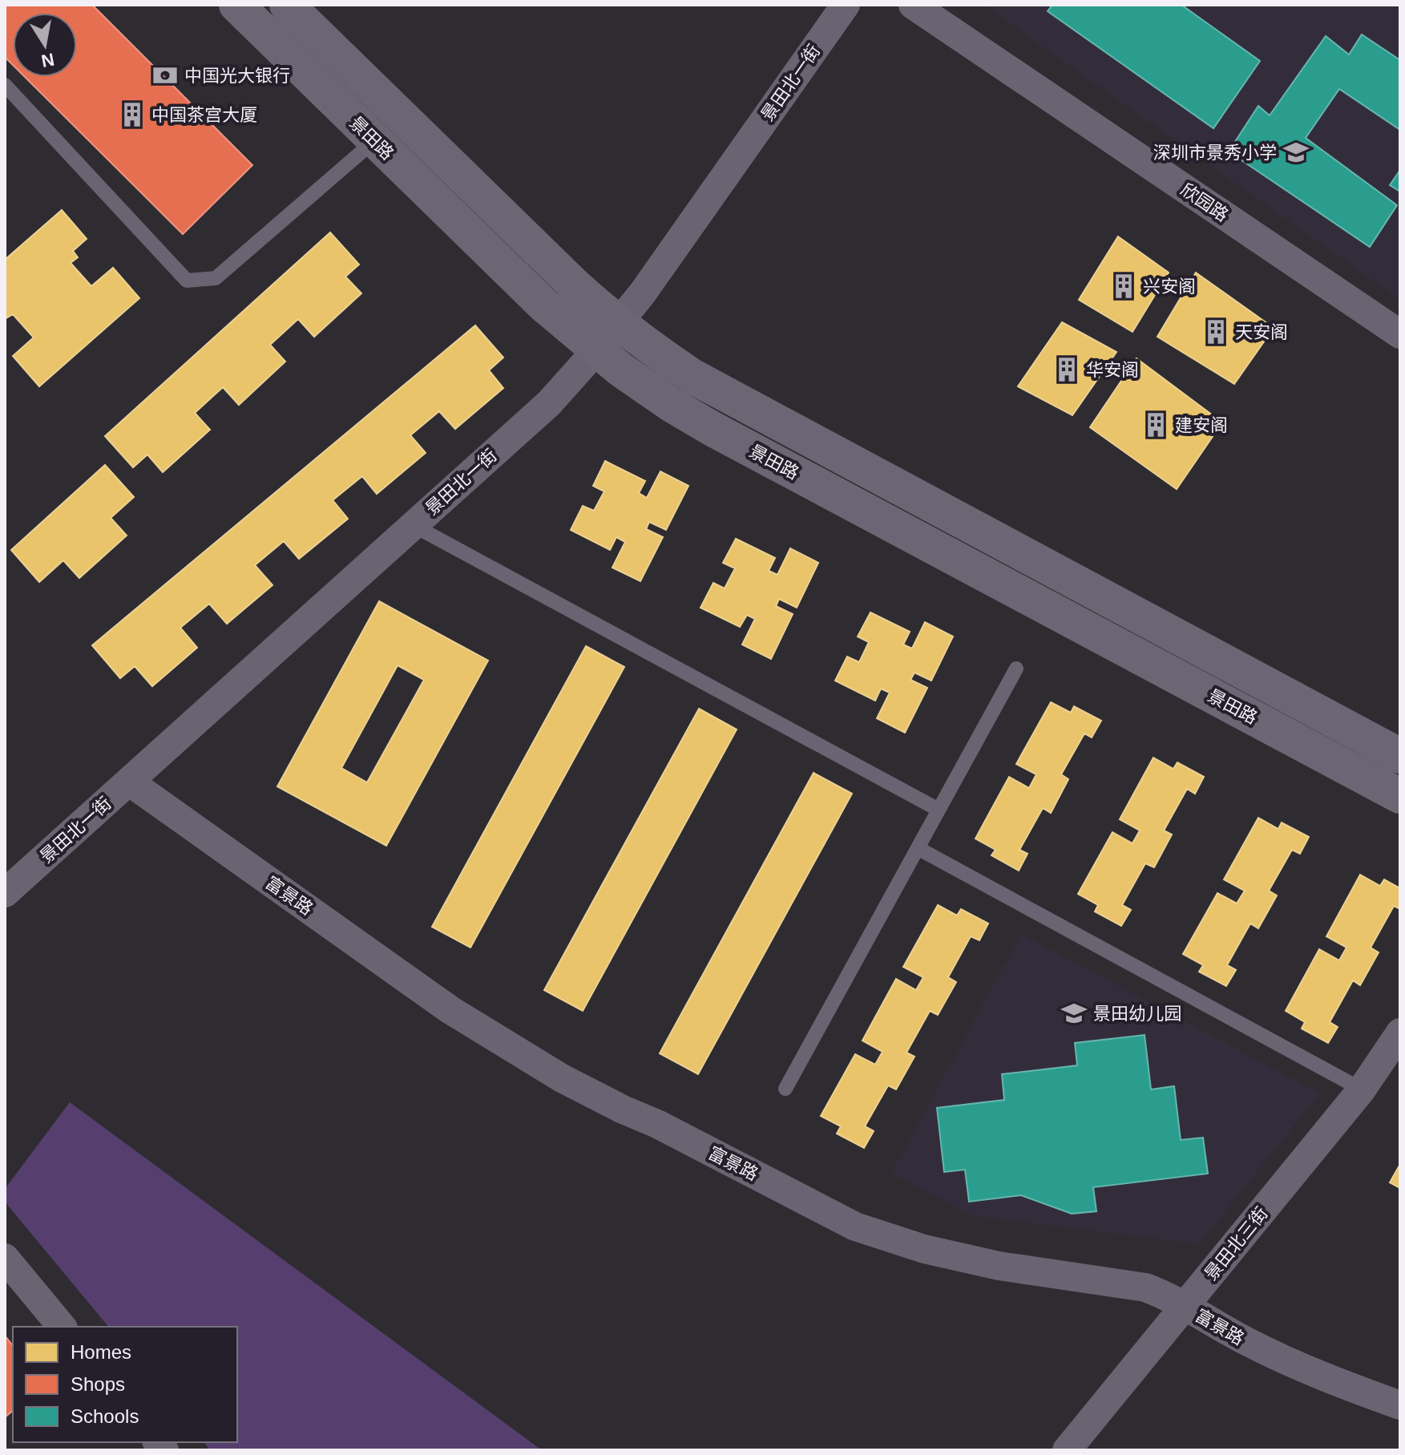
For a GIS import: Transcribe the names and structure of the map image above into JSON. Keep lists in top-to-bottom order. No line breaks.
{"streets":{"main road":["景田路"],"street":["景田北一街","欣园路","富景路","景田北三街"]},"crossings":[["景田北一街","景田路"],["景田北一街","富景路"],["富景路","景田北三街"]],"places":{"bank":["中国光大银行"],"building":["中国茶宫大厦","兴安阁","天安阁","华安阁","建安阁"],"school or university":["深圳市景秀小学","景田幼儿园"]},"legend":["Homes","Shops","Schools"],"north":"bottom"}
